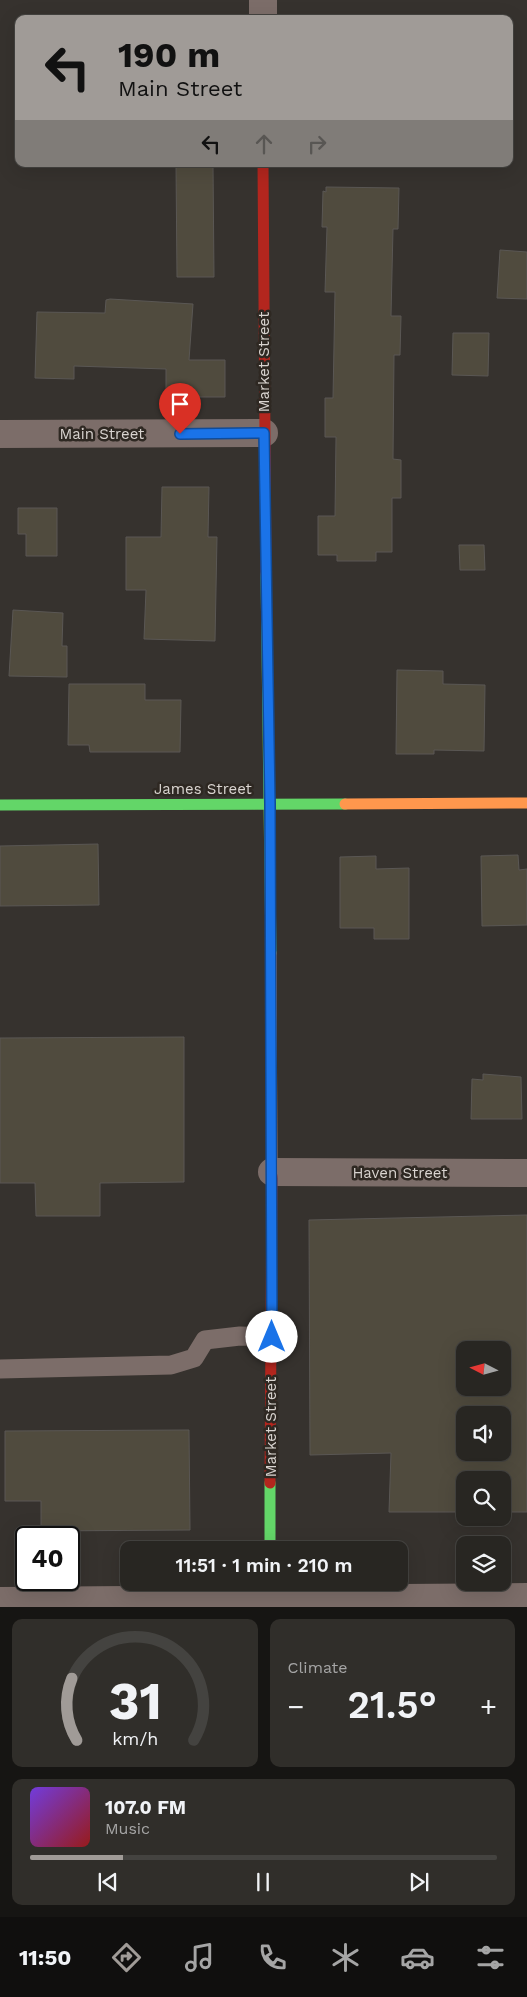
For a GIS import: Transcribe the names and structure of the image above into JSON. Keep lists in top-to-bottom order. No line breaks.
{"streets":{"street":["Market Street","Main Street","James Street","Haven Street"]},"crossings":[["Market Street","Main Street"],["Market Street","James Street"],["Market Street","Haven Street"]],"north":"left","page":{"turn":["190 m","Main Street"],"limit":"40","trip":"11:51 · 1 min · 210 m","tile":"Climate","heat":["−","21.5°","+"],"song":["107.0 FM","Music"],"tabs":"11:50","gauge":["31","km/h"]}}
